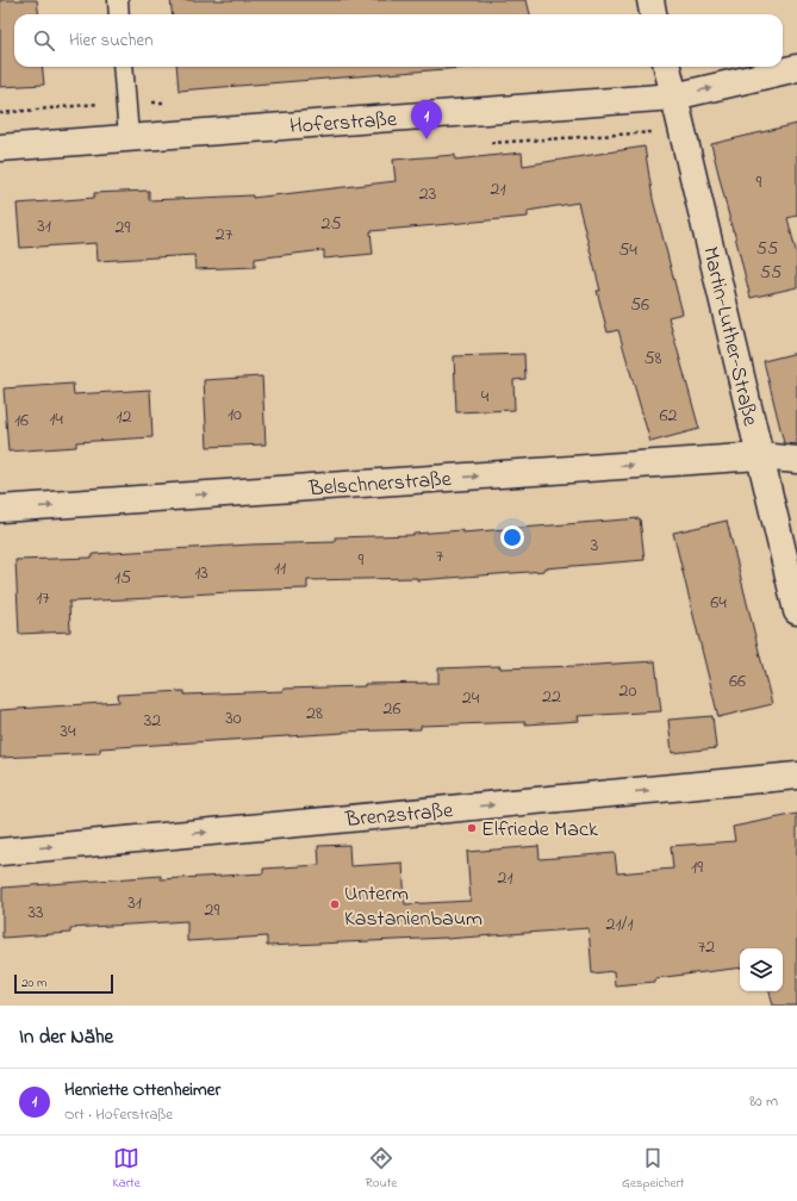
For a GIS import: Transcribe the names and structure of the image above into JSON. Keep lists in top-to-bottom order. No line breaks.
{"streets":{"street":["Hoferstraße","Martin-Luther-Straße","Belschnerstraße","Brenzstraße"]},"crossings":[["Hoferstraße","Martin-Luther-Straße"],["Martin-Luther-Straße","Belschnerstraße"]],"one_way":["Belschnerstraße","Brenzstraße"],"places":["Elfriede Mack","Unterm Kastanienbaum"],"house_numbers":["9","21","23","25","31","29","27","55","54","55","56","58","4","10","62","12","14","16","3","7","9","11","13","15","17","64","66","20","22","24","26","28","30","32","34","19","21","31","29","33","21/1","72"],"scale_bar":"20 m","page":{"search":"Hier suchen","pins":"1","scale":"20 m","heading":"In der Nähe","list":[{"mark":"1","name":"Henriette Ottenheimer","note":"Ort · Hoferstraße","value":"80 m"}],"nav":["Karte","Route","Gespeichert"]}}
